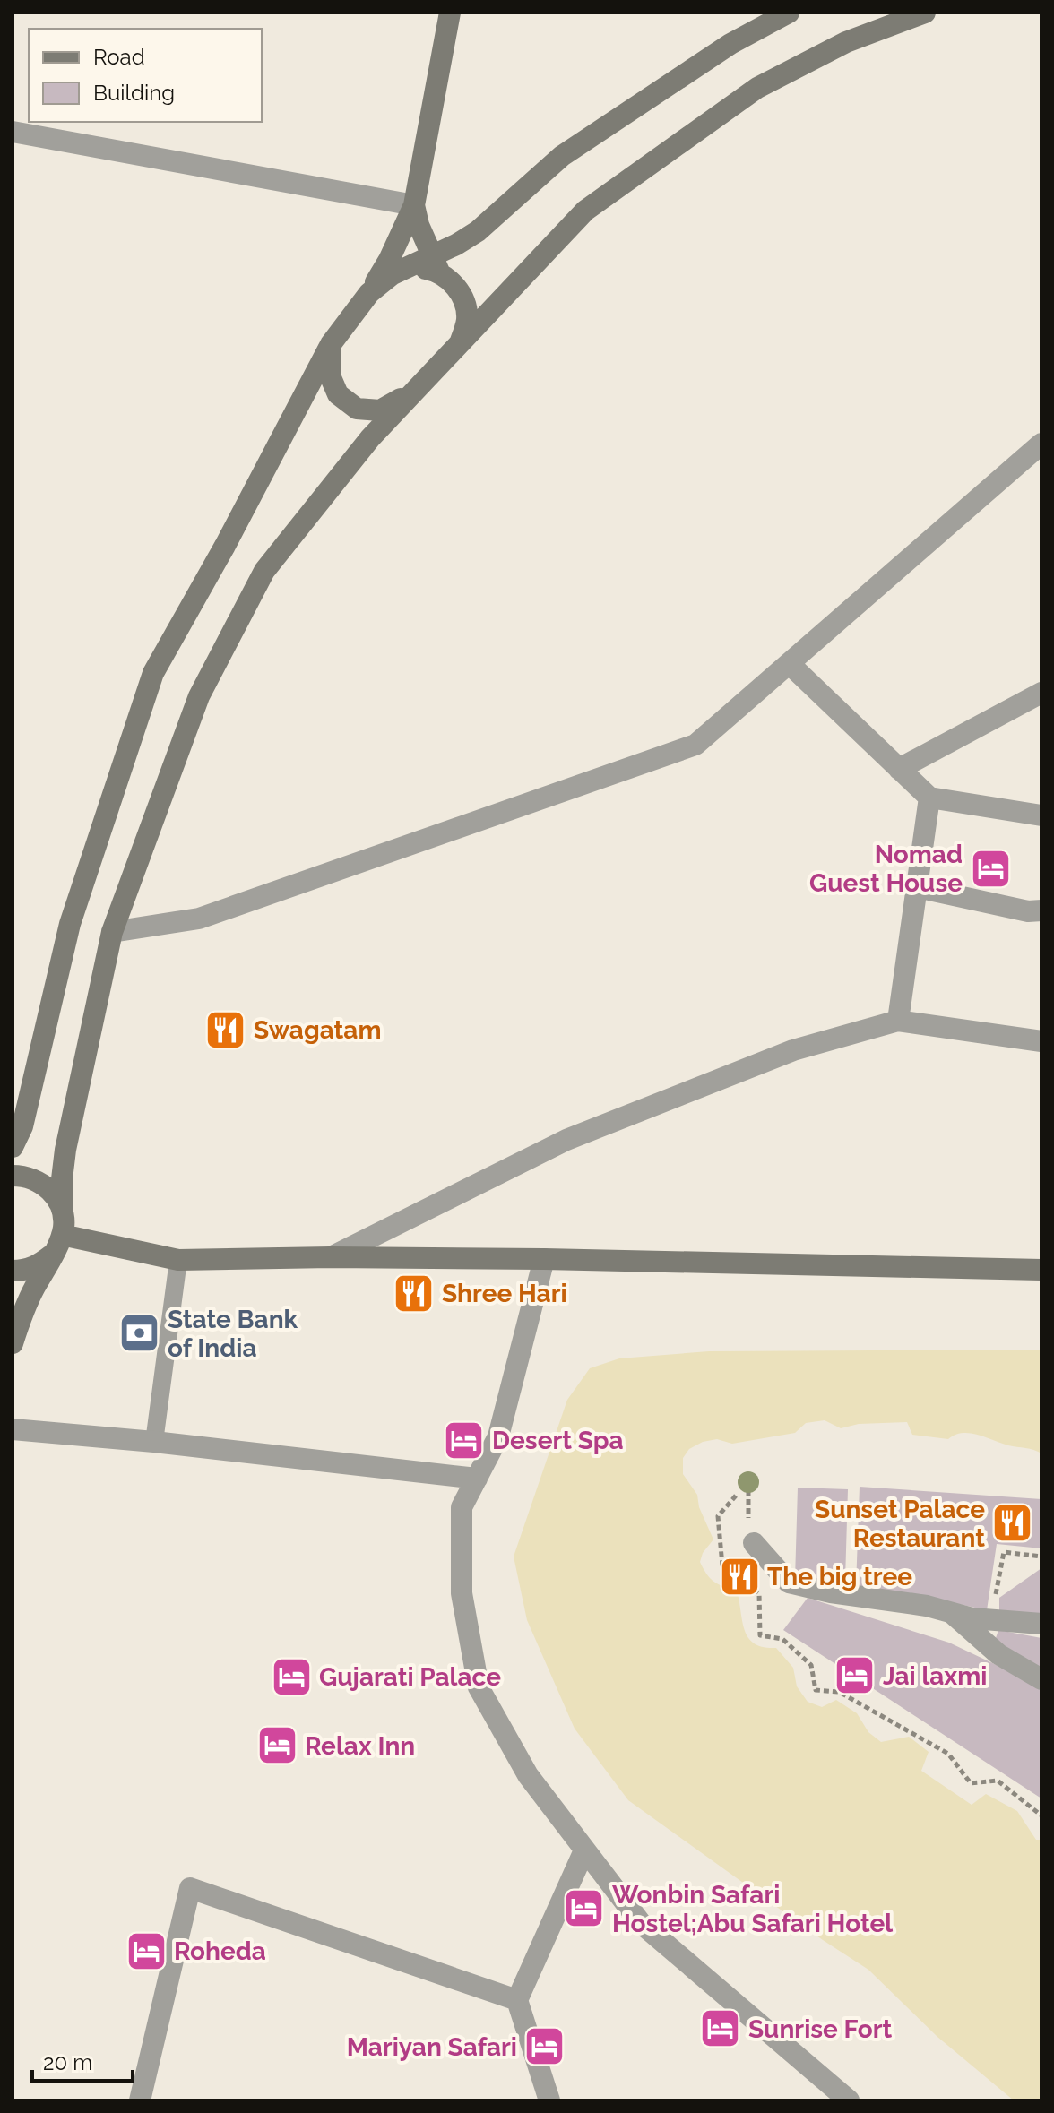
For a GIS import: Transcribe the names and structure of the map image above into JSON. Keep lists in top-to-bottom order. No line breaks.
{"places":{"hotel":["Nomad Guest House","Desert Spa","Jai laxmi","Gujarati Palace","Relax Inn","Wonbin Safari Hostel;Abu Safari Hotel","Roheda","Sunrise Fort","Mariyan Safari"],"restaurant":["Swagatam","Shree Hari","Sunset Palace Restaurant","The big tree"],"bank":["State Bank of India"]},"legend":["Road","Building"],"scale_bar":"20 m"}
